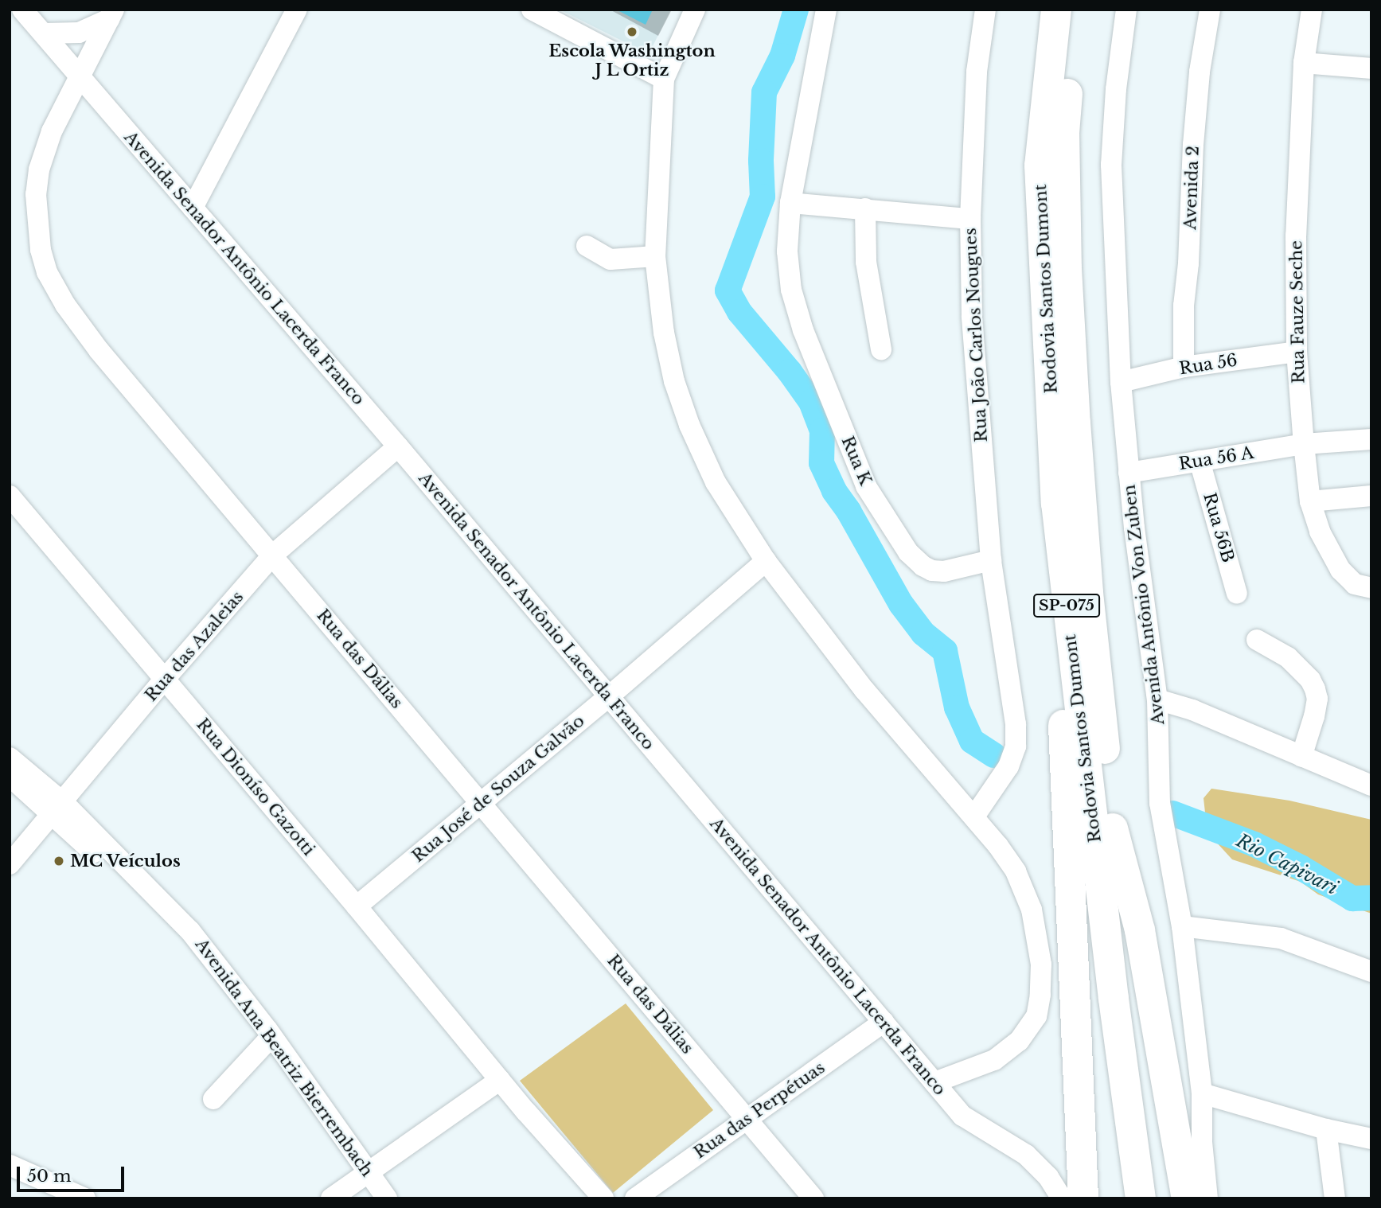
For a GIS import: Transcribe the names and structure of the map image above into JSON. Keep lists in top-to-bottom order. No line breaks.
{"streets":{"highway":["Rodovia Santos Dumont","SP-075"],"street":["Avenida 2","Avenida Senador Antônio Lacerda Franco","Rua Fauze Seche","Rua João Carlos Nougues","Rua 56","Rua 56 A","Rua K","Rua 56B","Avenida Antônio Von Zuben","Rua das Azaleias","Rua das Dálias","Rua Dioníso Gazotti","Rua José de Souza Galvão","Avenida Ana Beatriz Bierrembach","Rua das Perpétuas"]},"crossings":[["Avenida 2","Rua 56"],["Avenida Senador Antônio Lacerda Franco","Rua das Azaleias"],["Avenida Senador Antônio Lacerda Franco","Rua das Dálias"],["Avenida Senador Antônio Lacerda Franco","Rua José de Souza Galvão"],["Avenida Senador Antônio Lacerda Franco","Rua das Perpétuas"],["Rua Fauze Seche","Rua 56"],["Rua Fauze Seche","Rua 56 A"],["Rua João Carlos Nougues","Rua K"],["Rua 56","Avenida Antônio Von Zuben"],["Rua 56 A","Rua 56B"],["Rua 56 A","Avenida Antônio Von Zuben"],["Rua das Azaleias","Rua das Dálias"],["Rua das Azaleias","Rua Dioníso Gazotti"],["Rua das Azaleias","Avenida Ana Beatriz Bierrembach"],["Rua das Dálias","Rua José de Souza Galvão"],["Rua das Dálias","Rua das Perpétuas"],["Rua Dioníso Gazotti","Rua José de Souza Galvão"]],"water":["Rio Capivari"],"places":["Escola Washington J L Ortiz","MC Veículos"],"scale_bar":"50 m"}
